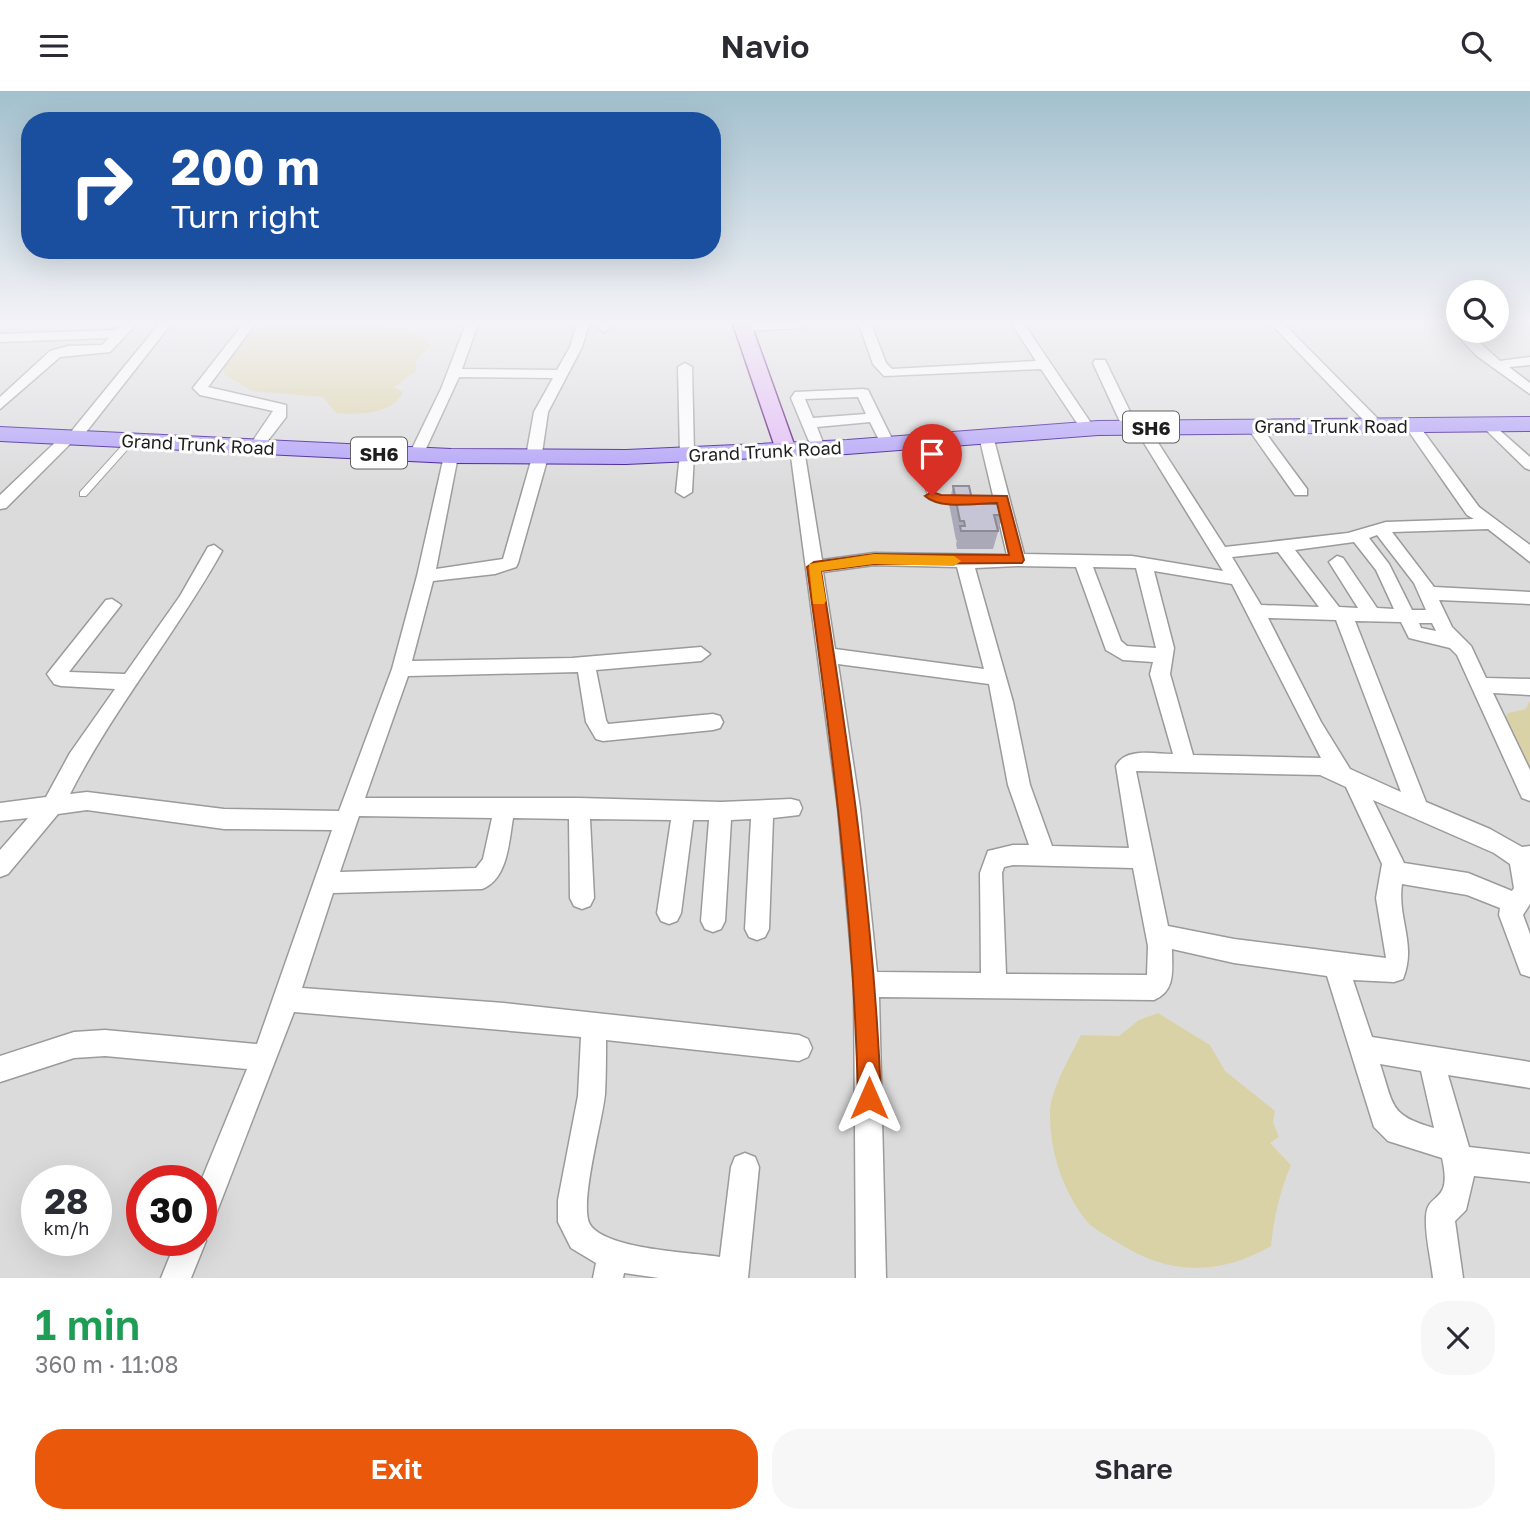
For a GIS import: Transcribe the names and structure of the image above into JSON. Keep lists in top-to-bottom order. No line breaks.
{"streets":{"main road":["Grand Trunk Road","SH6"]},"page":{"header":"Navio","turn":["200 m","Turn right"],"speed":"28 km/h","limit":"30","heading":["1 min","360 m · 11:08"],"buttons":["Exit","Share"]}}
